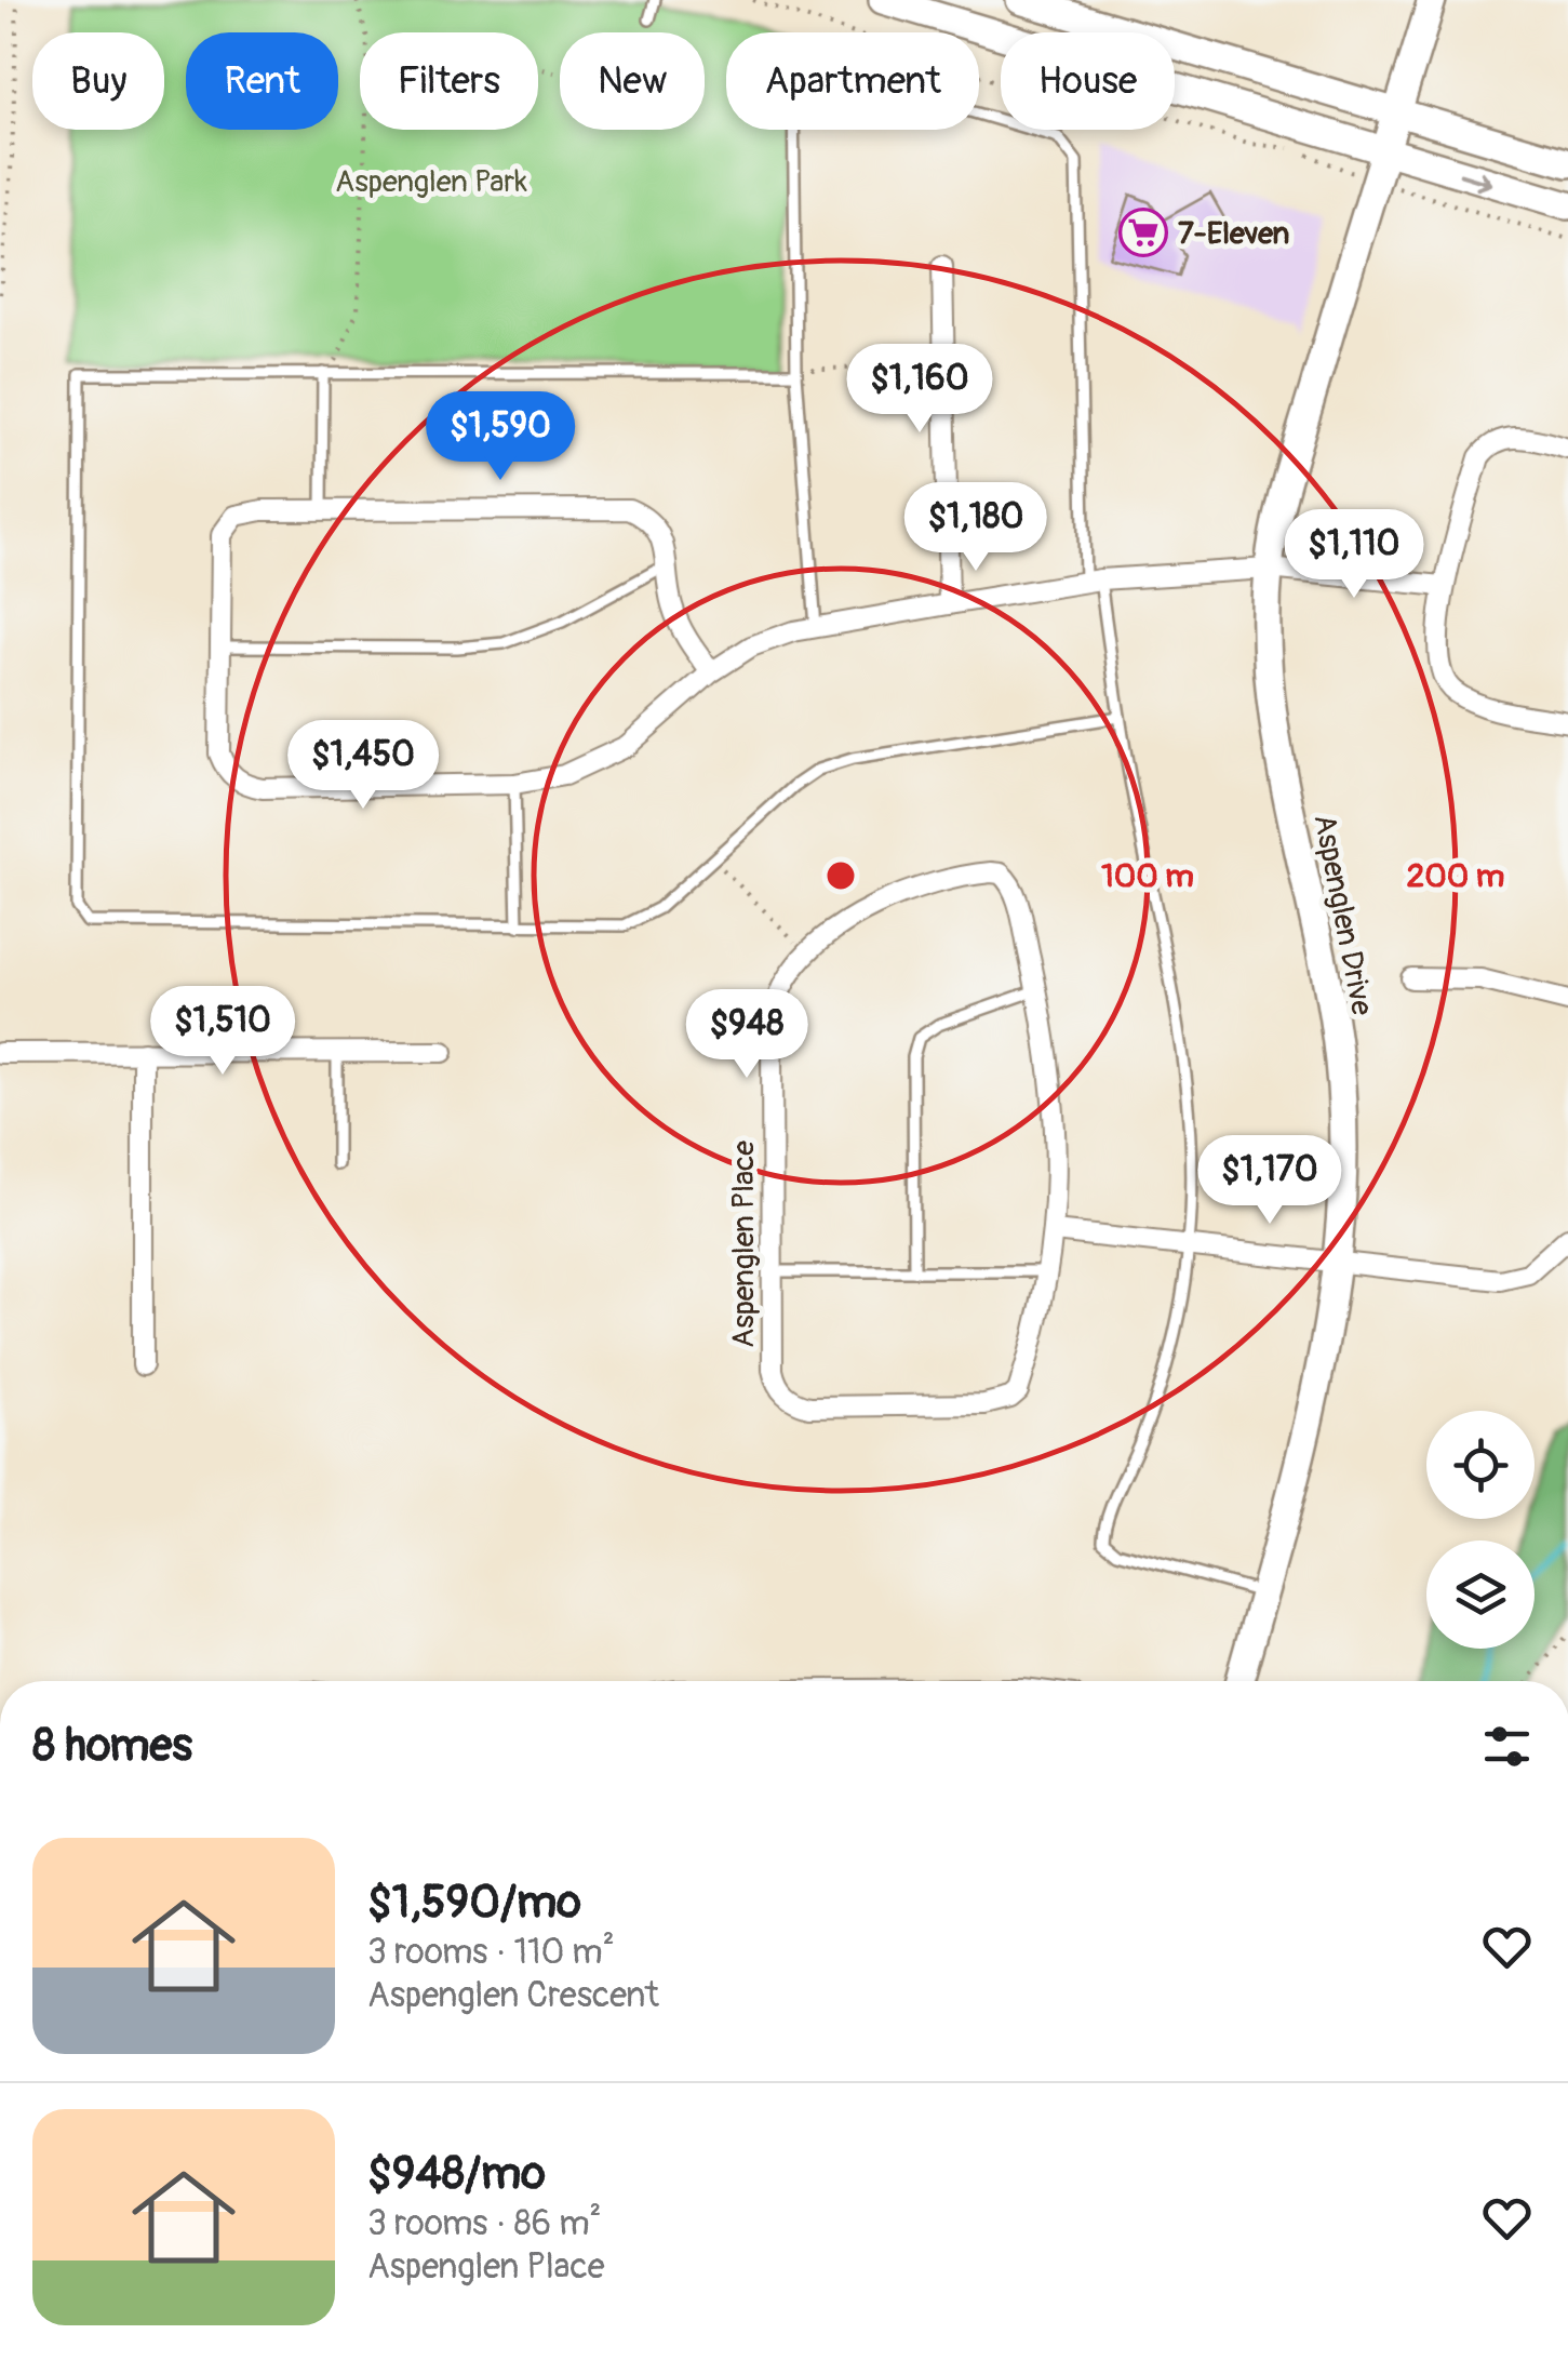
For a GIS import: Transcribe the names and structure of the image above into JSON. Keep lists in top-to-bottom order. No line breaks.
{"streets":{"street":["Aspenglen Drive","Aspenglen Place"]},"parks":["Aspenglen Park"],"places":{"supermarket":["7-Eleven"]},"page":{"chip":["Buy","Rent","Filters","New","Apartment","House"],"price":["$1,160","$1,590","$1,180","$1,110","$1,450","$1,510","$948","$1,170"],"heading":"8 homes","list":[{"name":"$1,590/mo","note":"3 rooms · 110 m² · Aspenglen Crescent"},{"name":"$948/mo","note":"3 rooms · 86 m² · Aspenglen Place"}]},"rings":["100 m","200 m"]}
